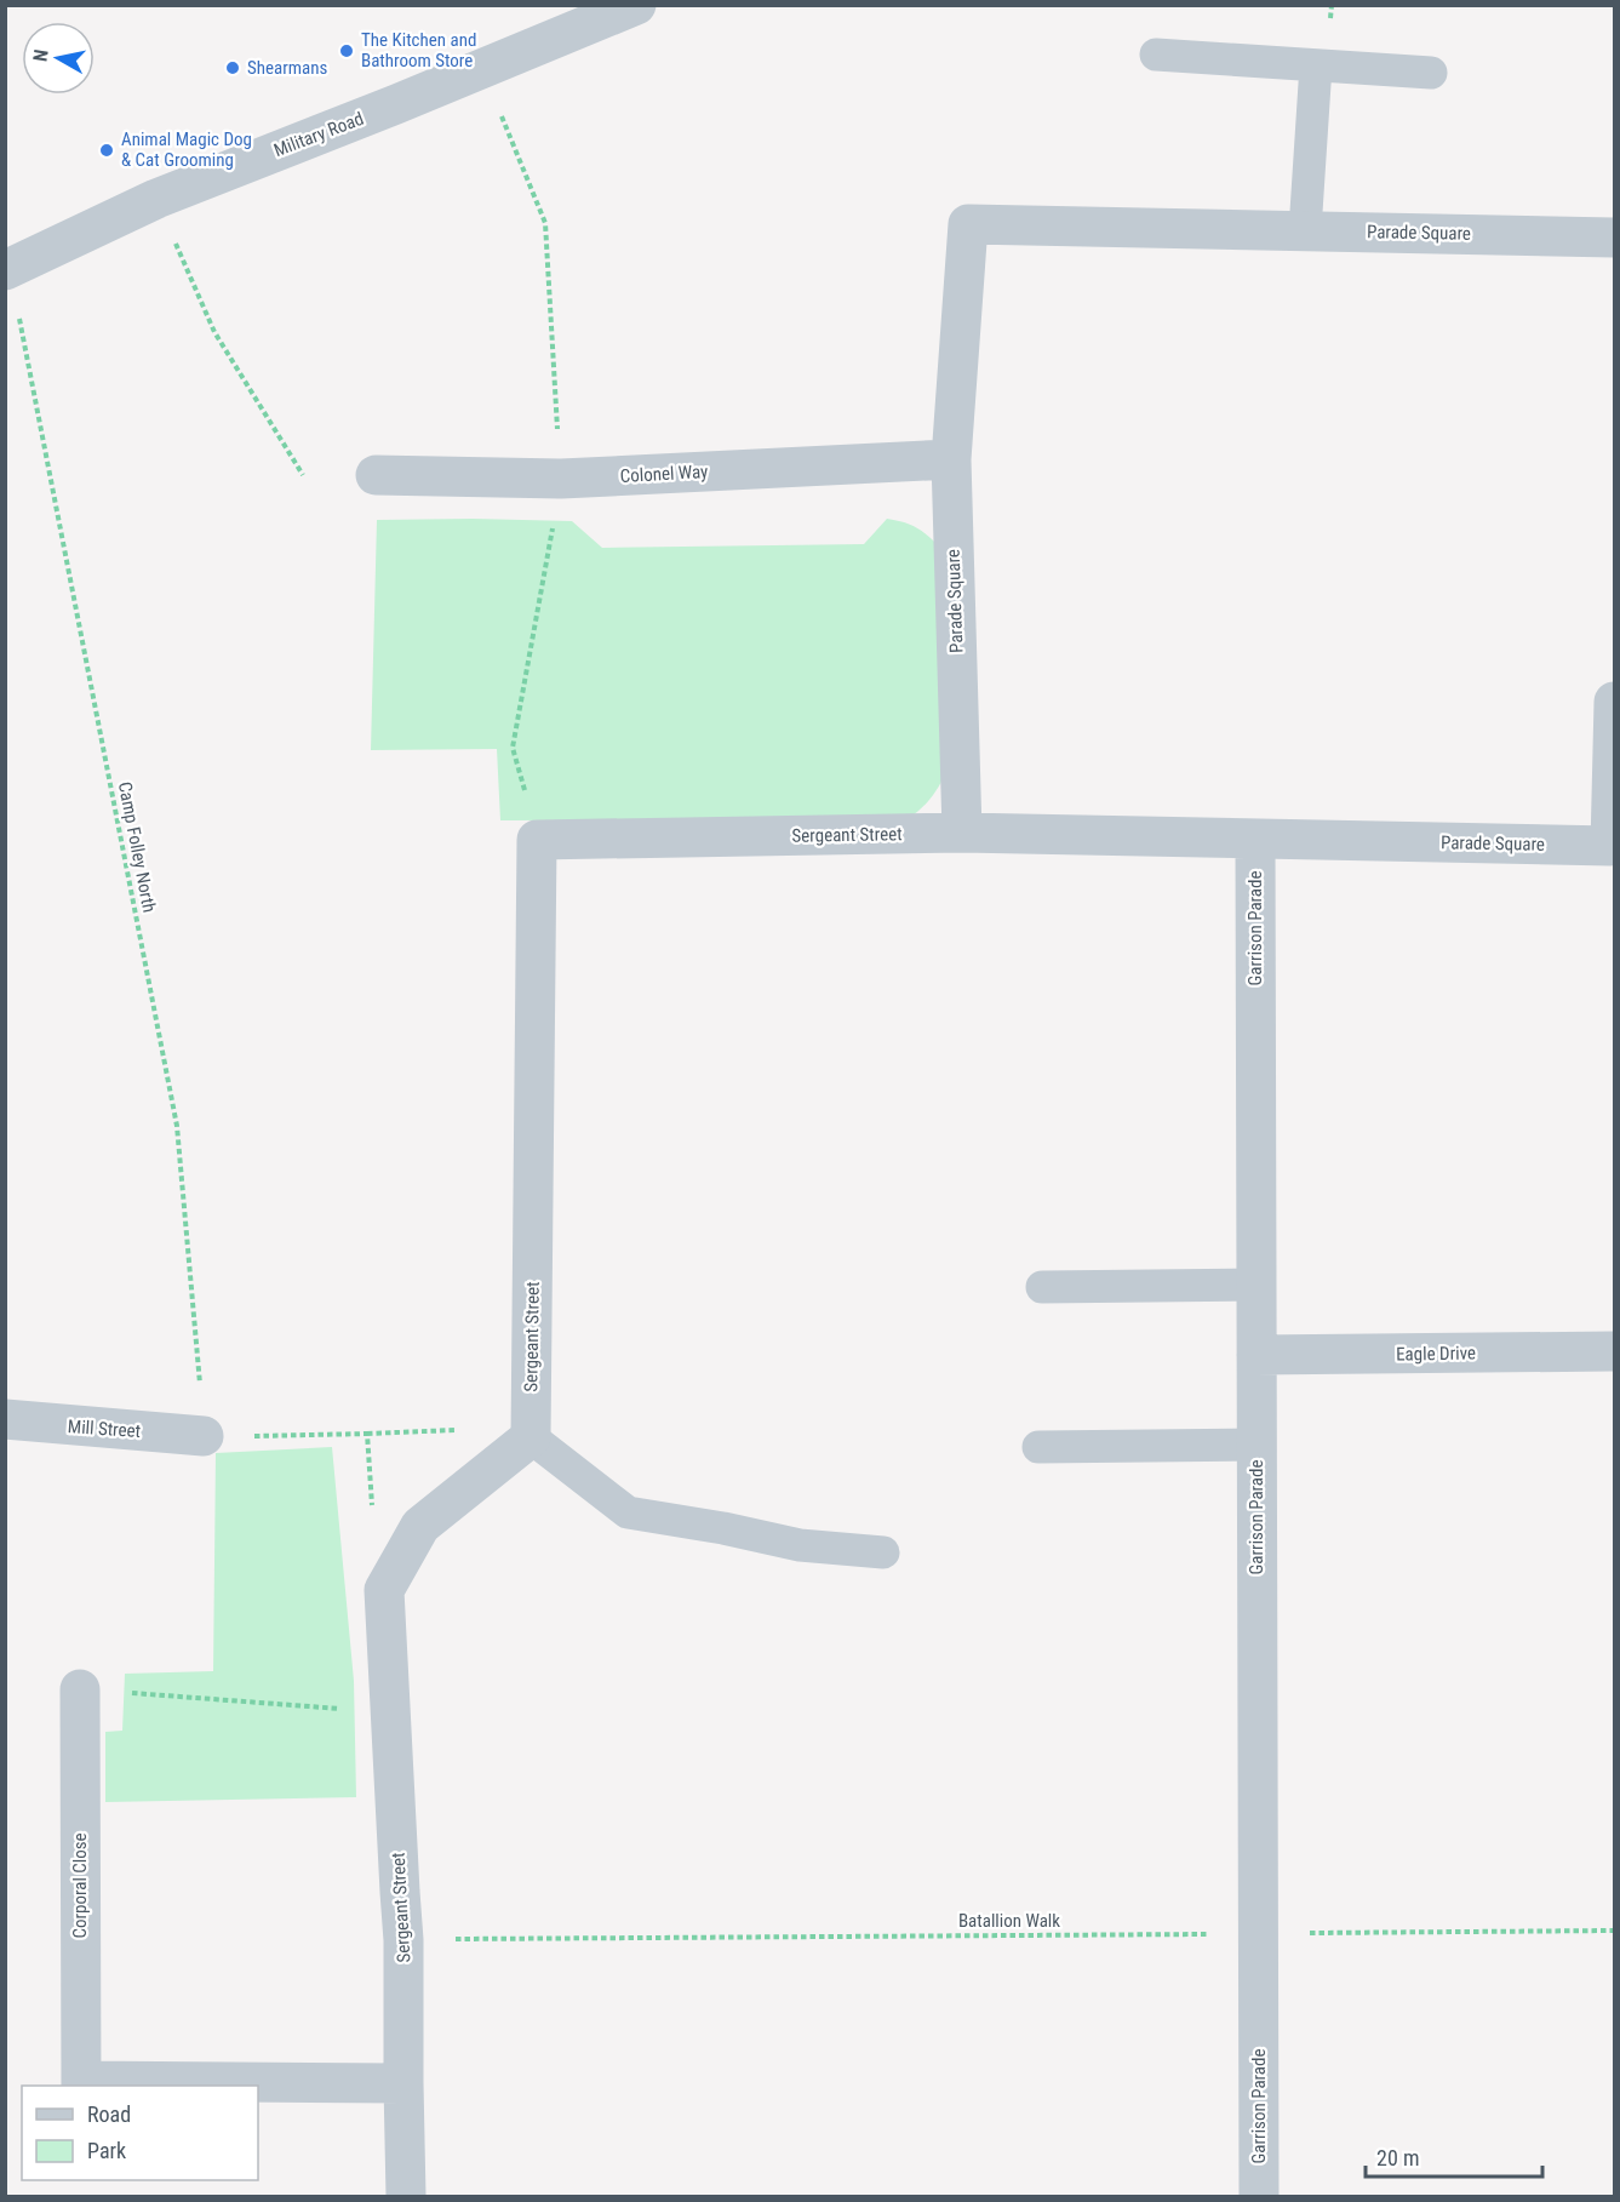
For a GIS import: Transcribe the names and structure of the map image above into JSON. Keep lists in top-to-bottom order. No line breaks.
{"streets":{"street":["Military Road","Parade Square","Colonel Way","Sergeant Street","Garrison Parade","Eagle Drive","Mill Street","Corporal Close"],"path":["Camp Folley North","Batallion Walk"]},"crossings":[["Military Road","Camp Folley North"],["Parade Square","Colonel Way"],["Parade Square","Sergeant Street"],["Parade Square","Garrison Parade"],["Sergeant Street","Corporal Close"],["Sergeant Street","Batallion Walk"],["Camp Folley North","Mill Street"],["Garrison Parade","Eagle Drive"],["Garrison Parade","Batallion Walk"]],"places":["The Kitchen and Bathroom Store","Shearmans","Animal Magic Dog & Cat Grooming"],"legend":["Road","Park"],"scale_bar":"20 m","north":"left"}
